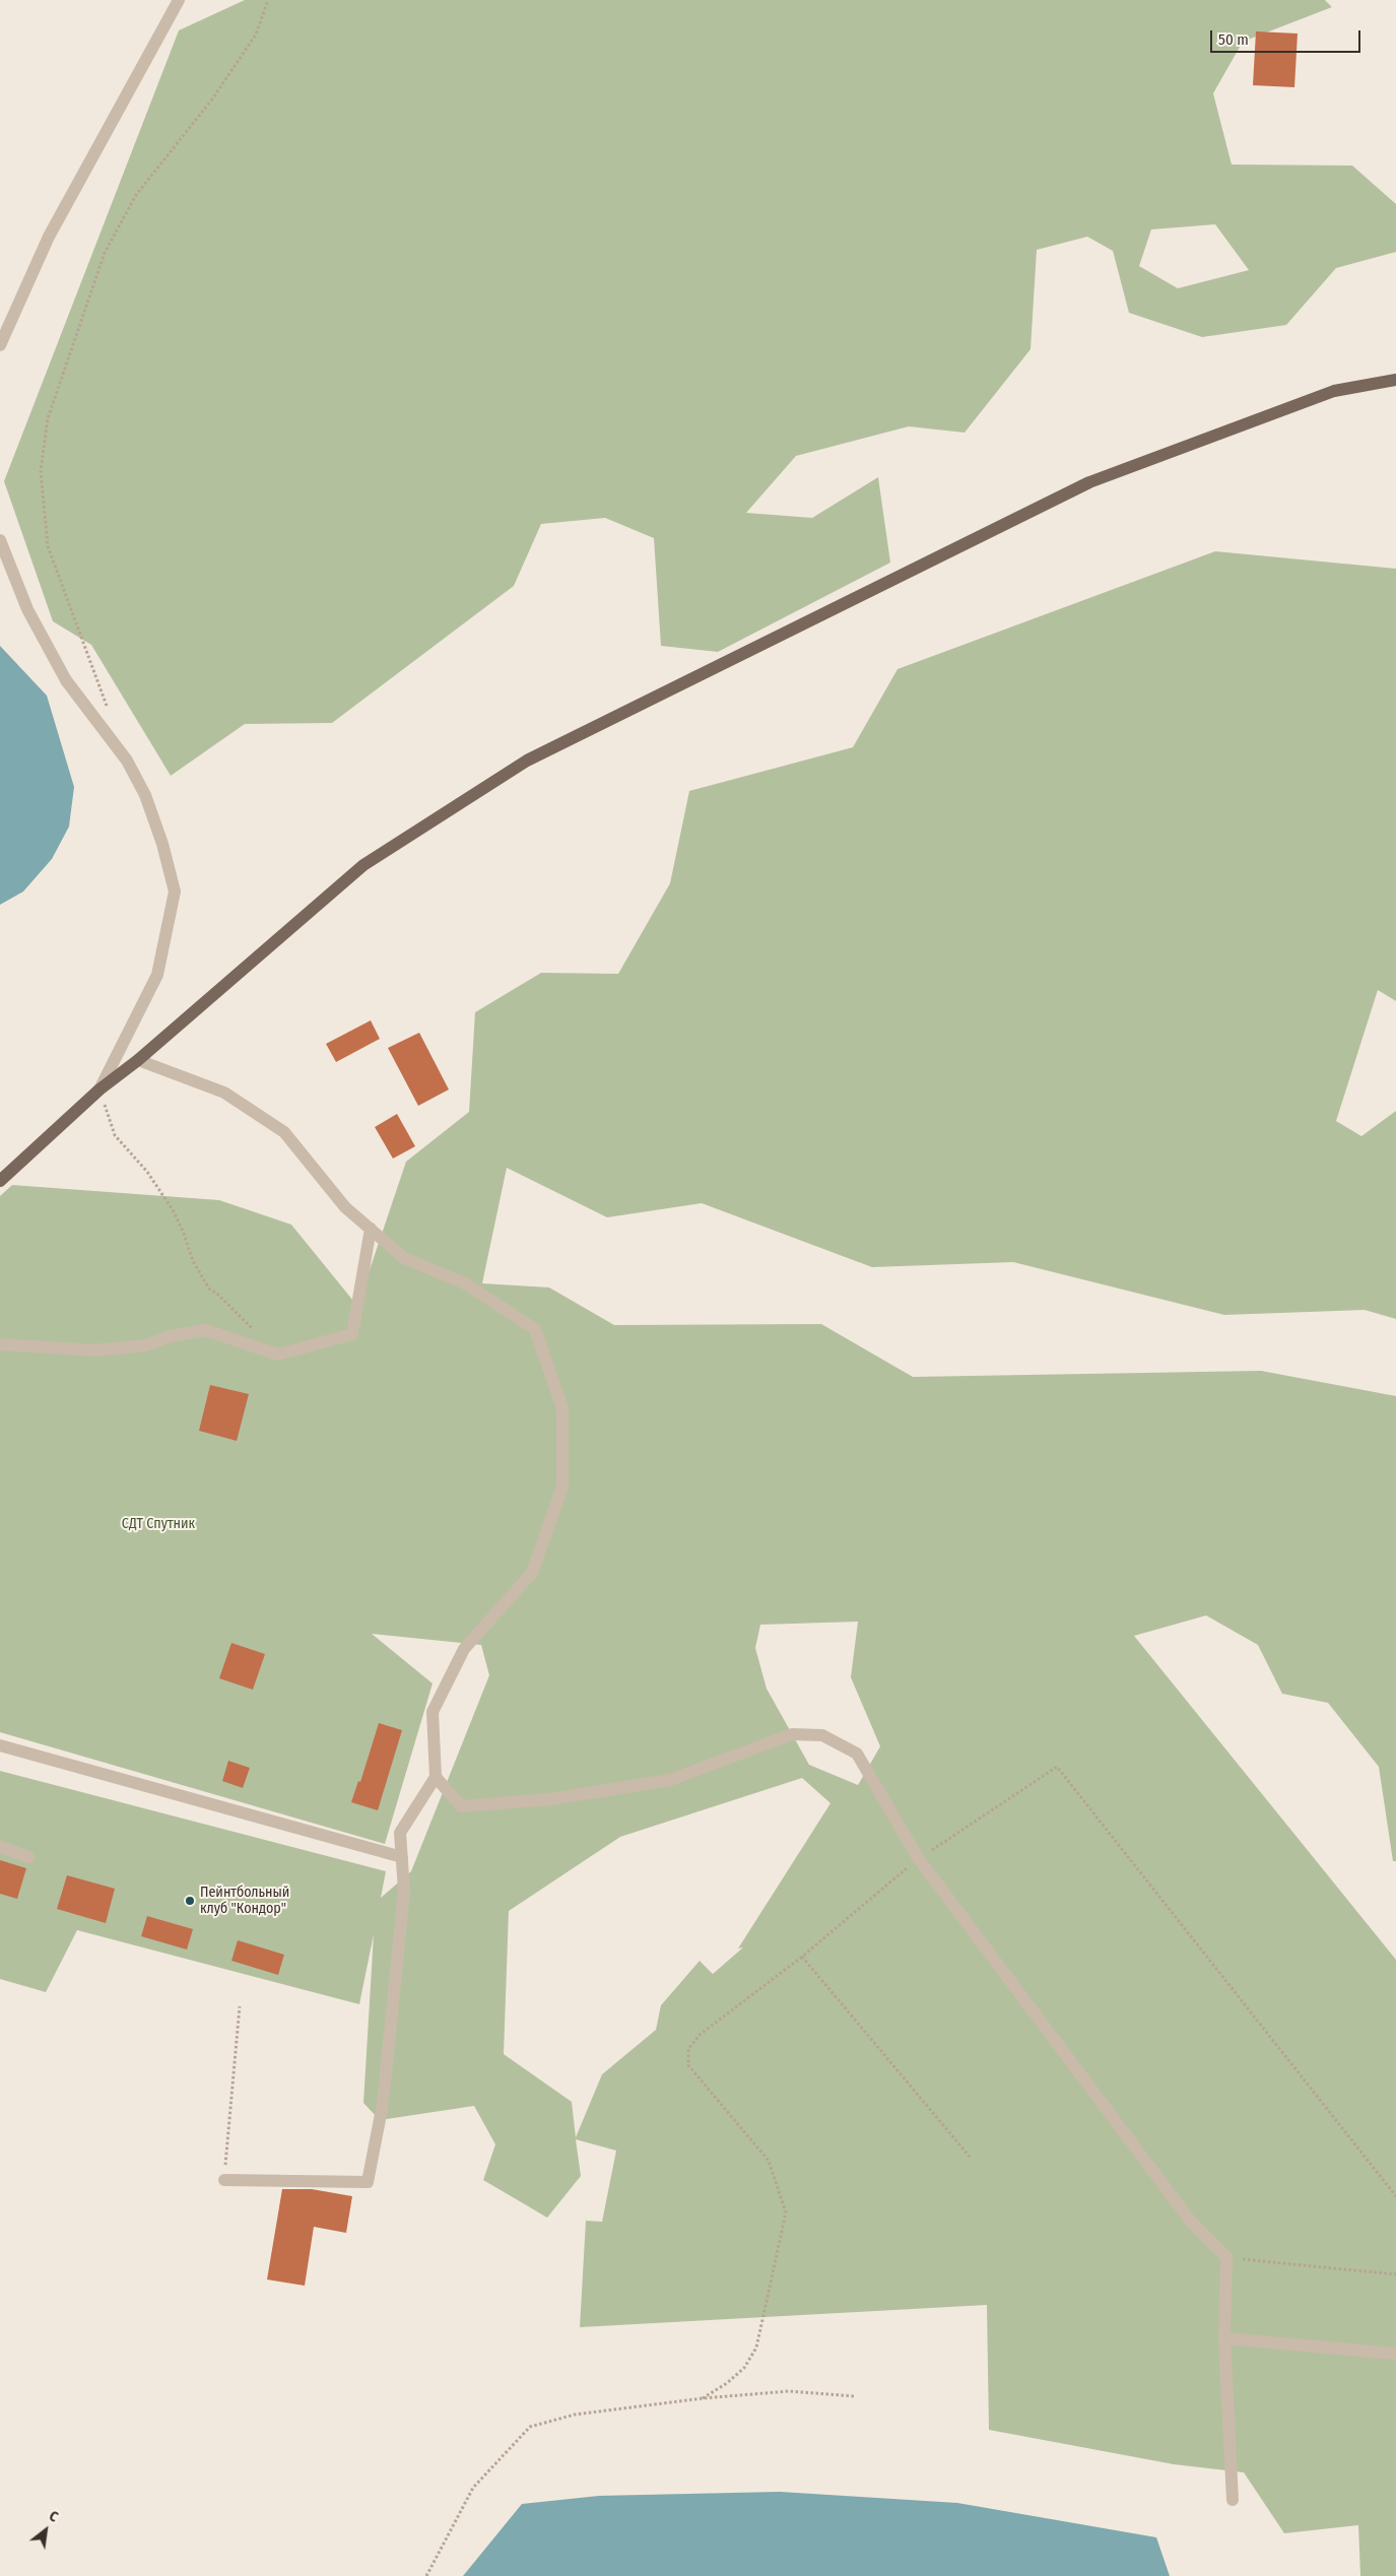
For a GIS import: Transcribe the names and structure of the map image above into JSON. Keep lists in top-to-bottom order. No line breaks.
{"parks":["СДТ Спутник"],"places":["Пейнтбольный клуб \"Кондор\""],"scale_bar":"50 m","north":"top right"}
